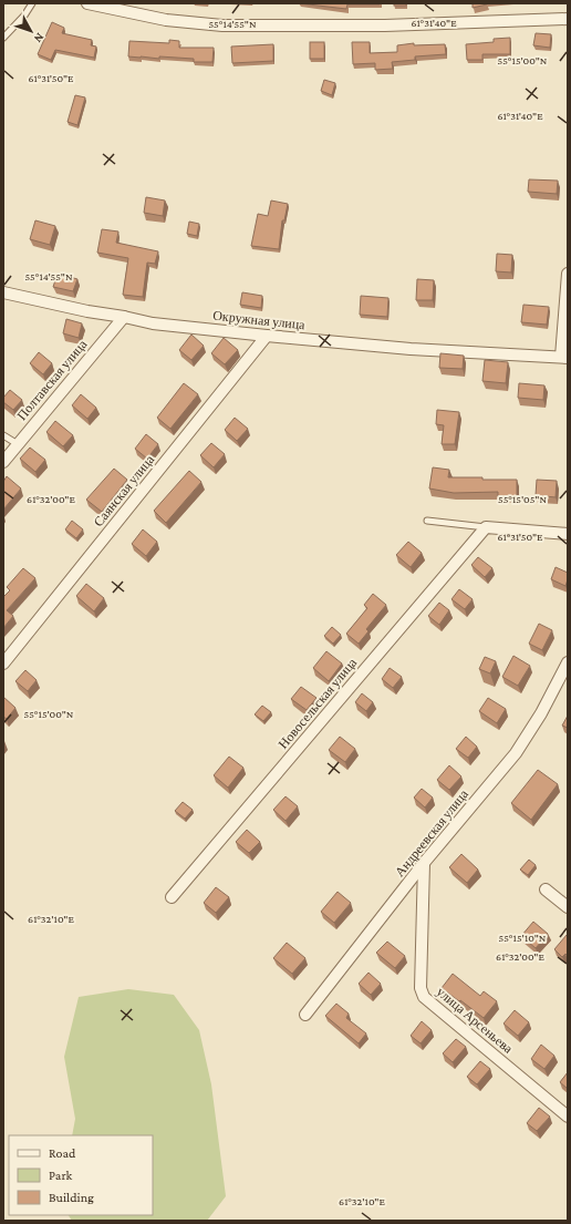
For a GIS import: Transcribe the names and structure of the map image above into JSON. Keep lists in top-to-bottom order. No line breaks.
{"streets":{"street":["Окружная улица","Полтавская улица","Саянская улица","Новосельская улица","Андреевская улица","улица Арсеньева"]},"crossings":[["Окружная улица","Полтавская улица"],["Окружная улица","Саянская улица"],["Андреевская улица","улица Арсеньева"]],"legend":["Road","Park","Building"],"north":"bottom right","coordinates":["61°31'40\"E","55°14'55\"N","55°15'00\"N","61°31'50\"E","61°32'00\"E","55°15'05\"N","61°32'10\"E","55°15'10\"N"]}
